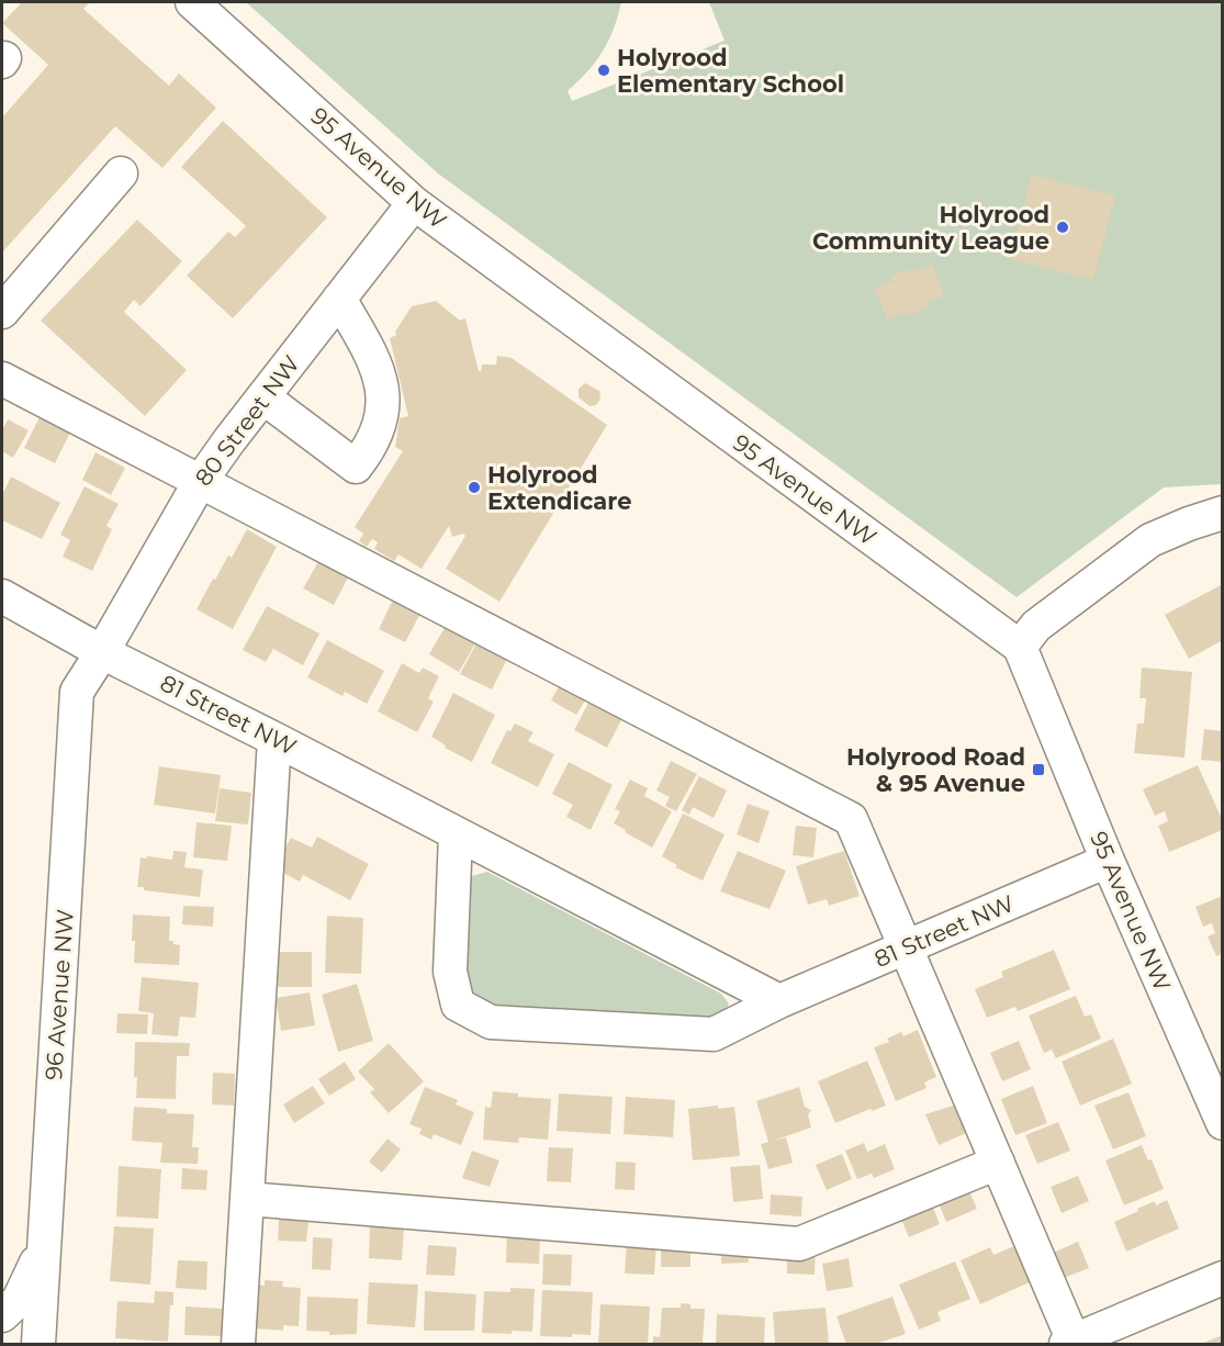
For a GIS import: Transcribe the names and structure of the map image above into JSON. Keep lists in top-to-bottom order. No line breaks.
{"streets":{"street":["95 Avenue NW","80 Street NW","81 Street NW","96 Avenue NW"]},"crossings":[["95 Avenue NW","80 Street NW"],["95 Avenue NW","81 Street NW"],["80 Street NW","81 Street NW"],["80 Street NW","96 Avenue NW"],["81 Street NW","96 Avenue NW"]],"places":{"other":["Holyrood Elementary School","Holyrood Community League","Holyrood Extendicare"],"transit":["Holyrood Road & 95 Avenue"]}}
